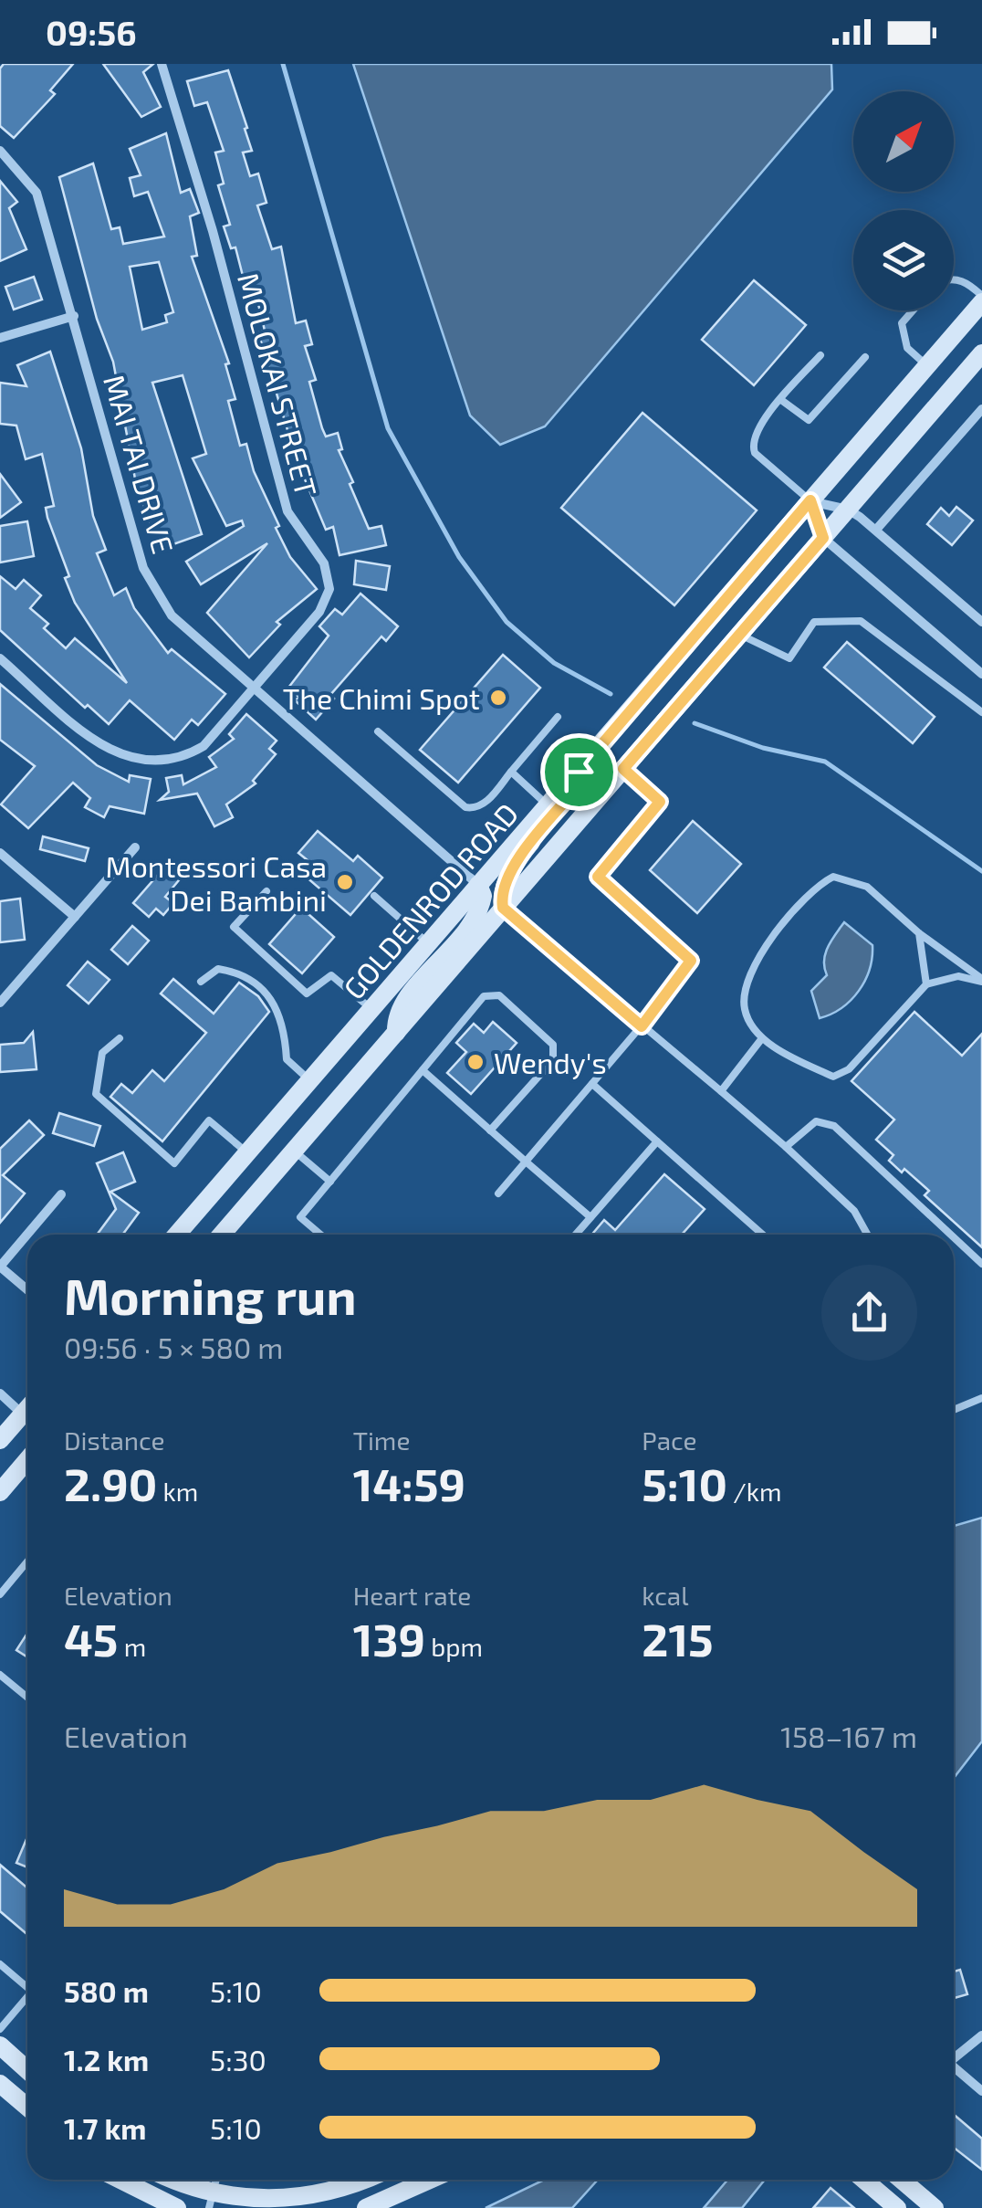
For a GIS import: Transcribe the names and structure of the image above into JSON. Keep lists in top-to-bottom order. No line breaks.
{"streets":{"main road":["GOLDENROD ROAD"],"street":["MOLOKAI STREET","MAI TAI DRIVE"]},"crossings":[["MOLOKAI STREET","MAI TAI DRIVE"],["MAI TAI DRIVE","GOLDENROD ROAD"]],"places":["The Chimi Spot","Montessori Casa Dei Bambini","Wendy's"],"north":"top right","page":{"status":"09:56","heading":["Morning run","09:56 · 5 × 580 m"],"stats":[["Distance","2.90 km"],["Time","14:59"],["Pace","5:10 /km"],["Elevation","45 m"],["Heart rate","139 bpm"],["kcal","215"]],"chart":["Elevation","158–167 m"],"list":[{"name":"580 m","note":"5:10"},{"name":"1.2 km","note":"5:30"},{"name":"1.7 km","note":"5:10"}]}}
